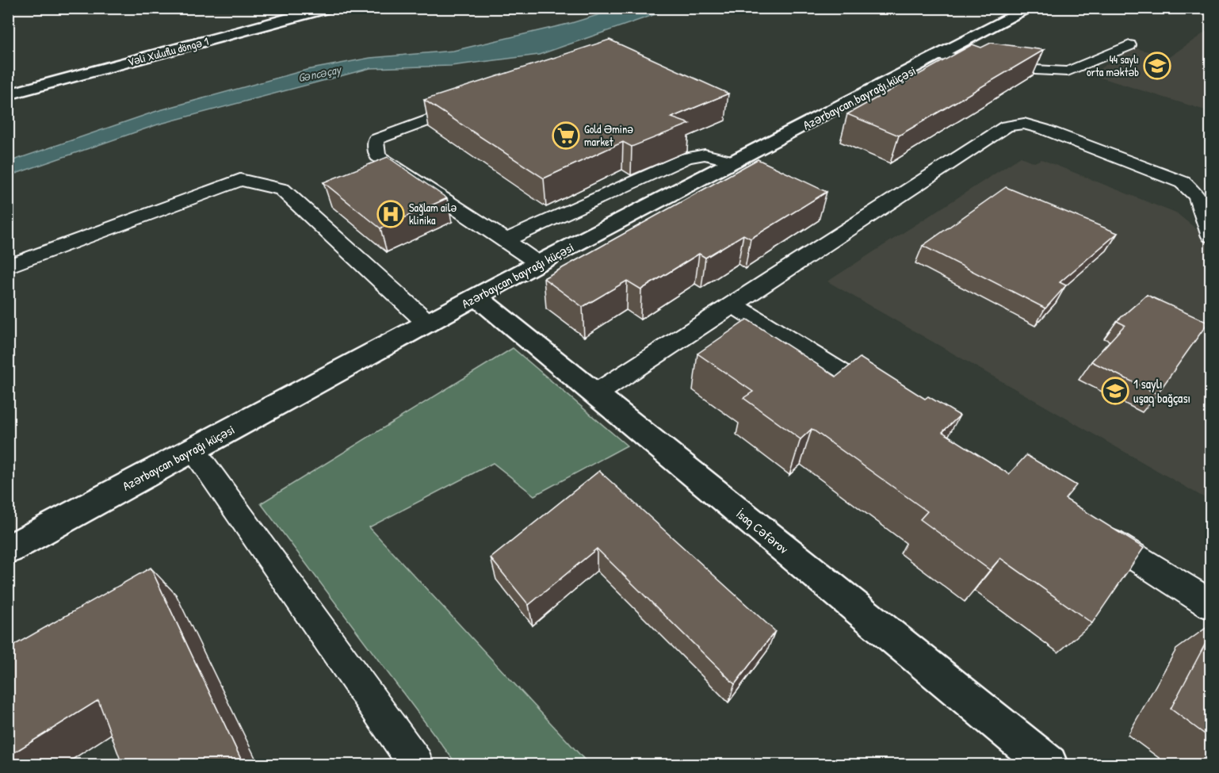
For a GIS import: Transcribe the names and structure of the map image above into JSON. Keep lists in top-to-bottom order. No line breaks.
{"streets":{"street":["Vəli Xuluflu döngə 1","Azərbaycan bayrağı küçəsi","İsaq Cəfərov"]},"crossings":[["Azərbaycan bayrağı küçəsi","İsaq Cəfərov"]],"water":["Gəncəçay"],"places":{"school or university":["44 saylı orta məktəb","1 saylı uşaq bağçası"],"supermarket":["Gold Əminə market"],"hospital":["Sağlam ailə klinika"]}}
